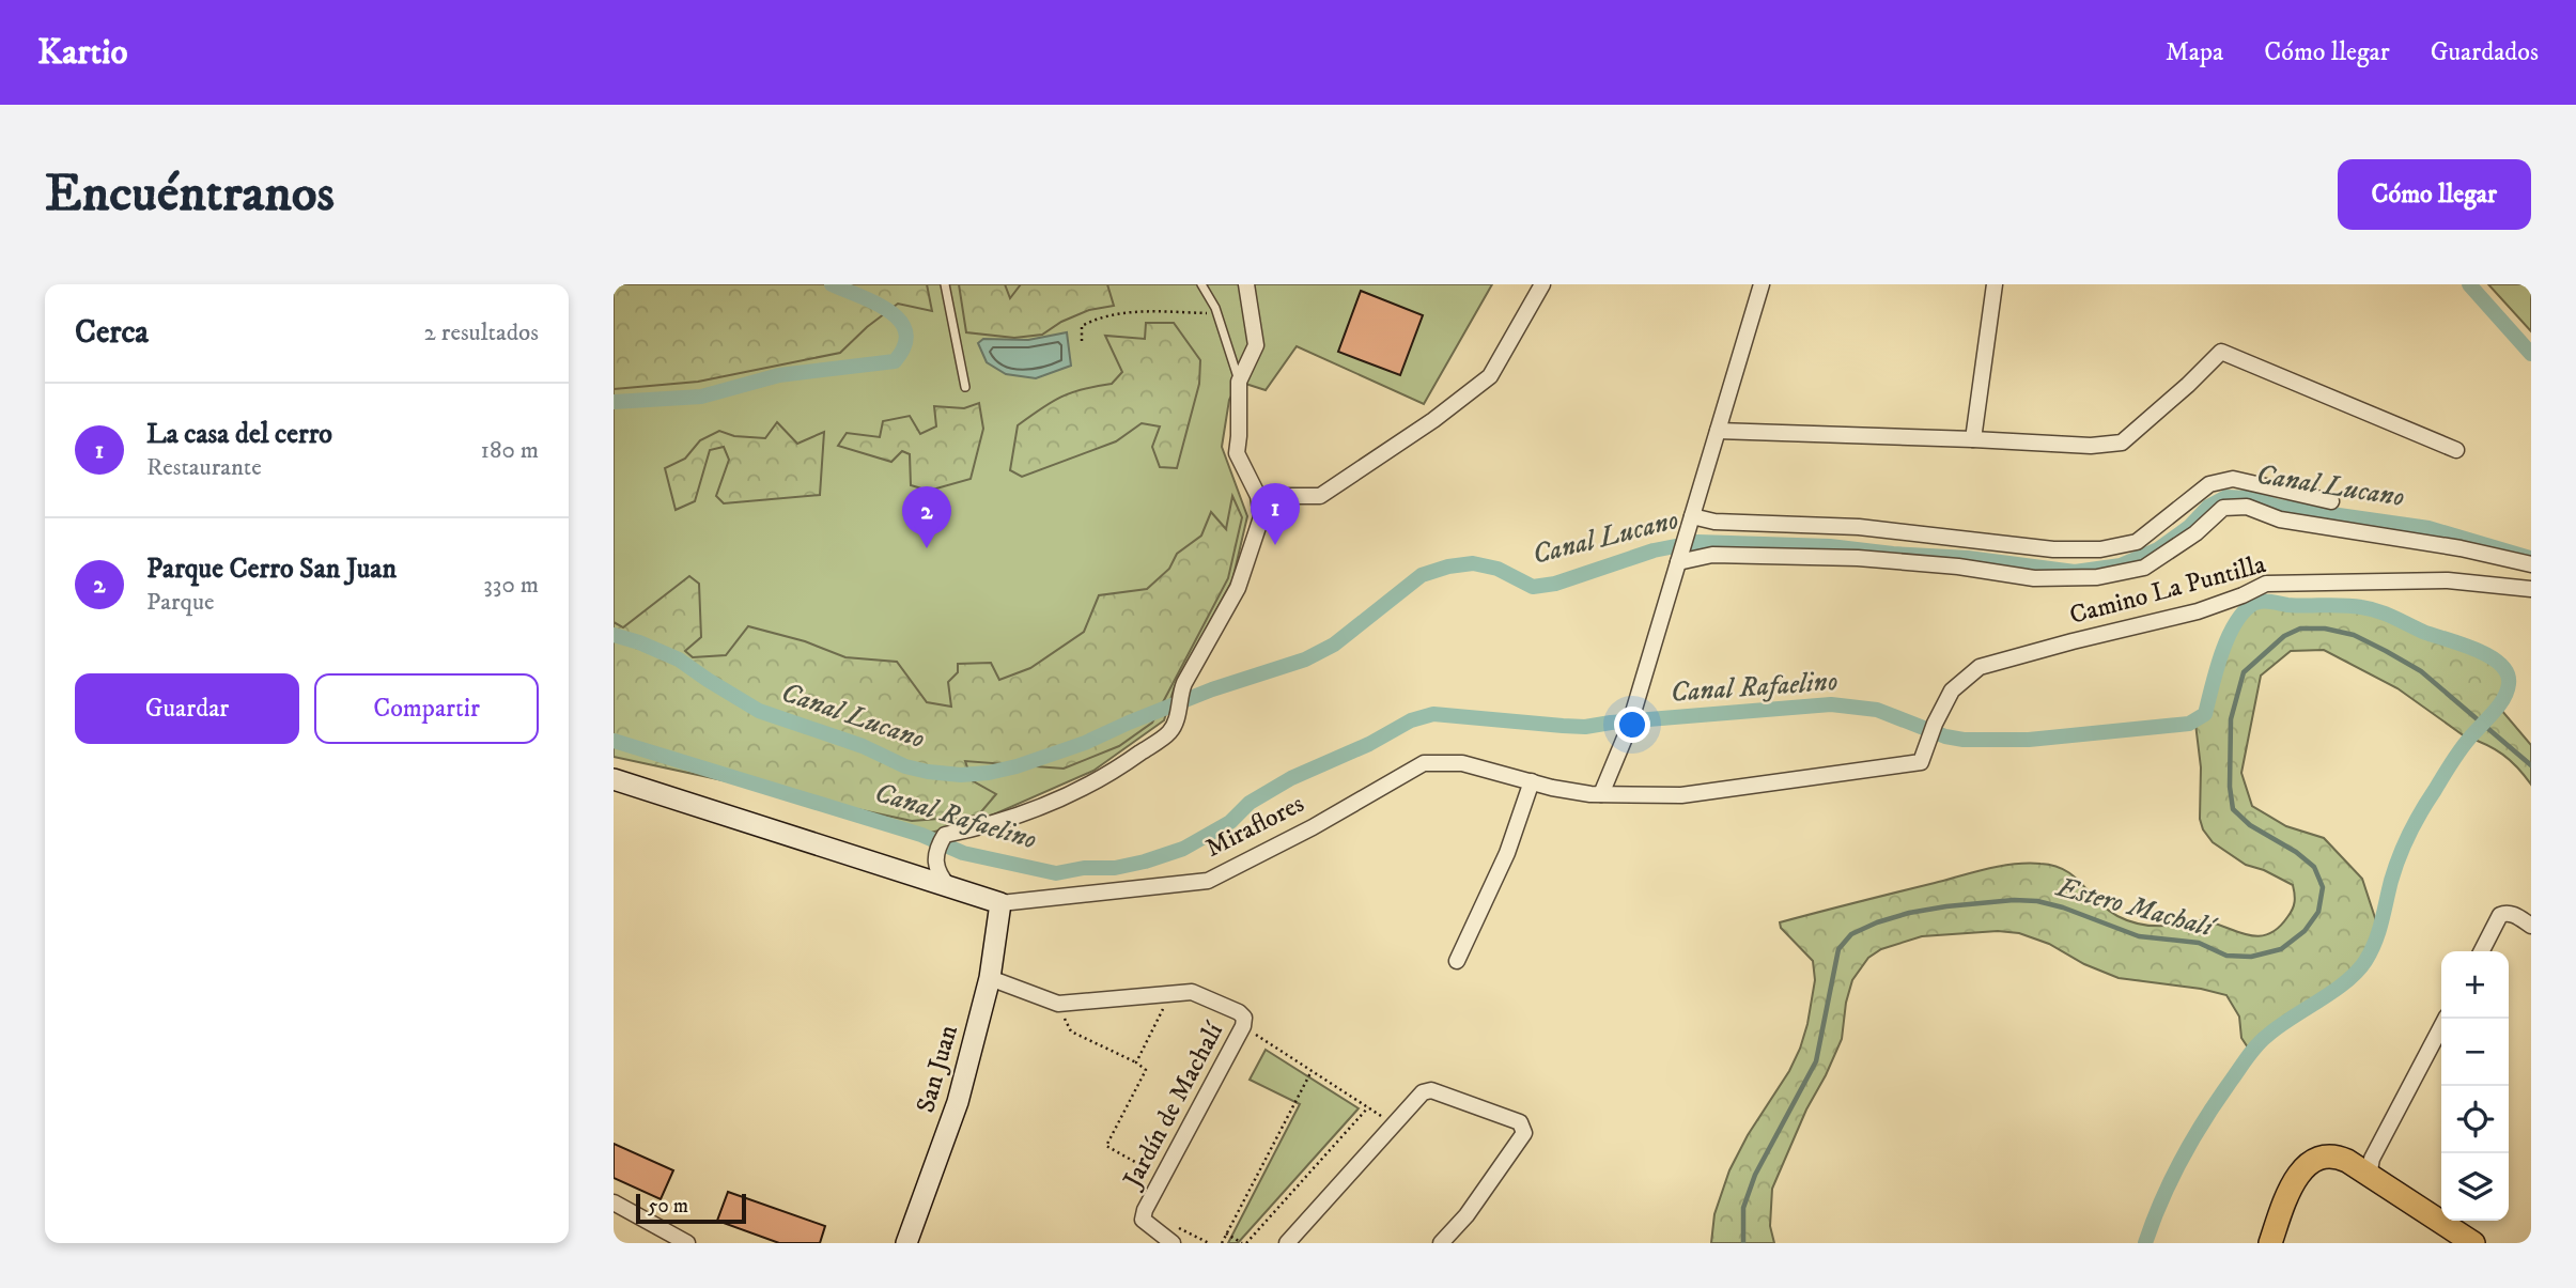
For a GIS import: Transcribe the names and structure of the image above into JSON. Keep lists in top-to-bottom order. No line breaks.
{"streets":{"street":["Camino La Puntilla","Miraflores","San Juan","Jardín de Machalí"]},"crossings":[["Camino La Puntilla","Miraflores"],["Miraflores","San Juan"],["San Juan","Jardín de Machalí"]],"water":["Canal Lucano","Canal Rafaelino","Estero Machalí"],"scale_bar":"50 m","page":{"header":"Kartio","nav":["Mapa","Cómo llegar","Guardados"],"buttons":["Cómo llegar",["Guardar","Compartir"]],"title":"Encuéntranos","heading":["Cerca","2 resultados"],"list":[{"mark":"1","name":"La casa del cerro","note":"Restaurante","value":"180 m"},{"mark":"2","name":"Parque Cerro San Juan","note":"Parque","value":"330 m"}],"pins":["1","2"],"map_buttons":["+","−"],"scale":"50 m"}}
